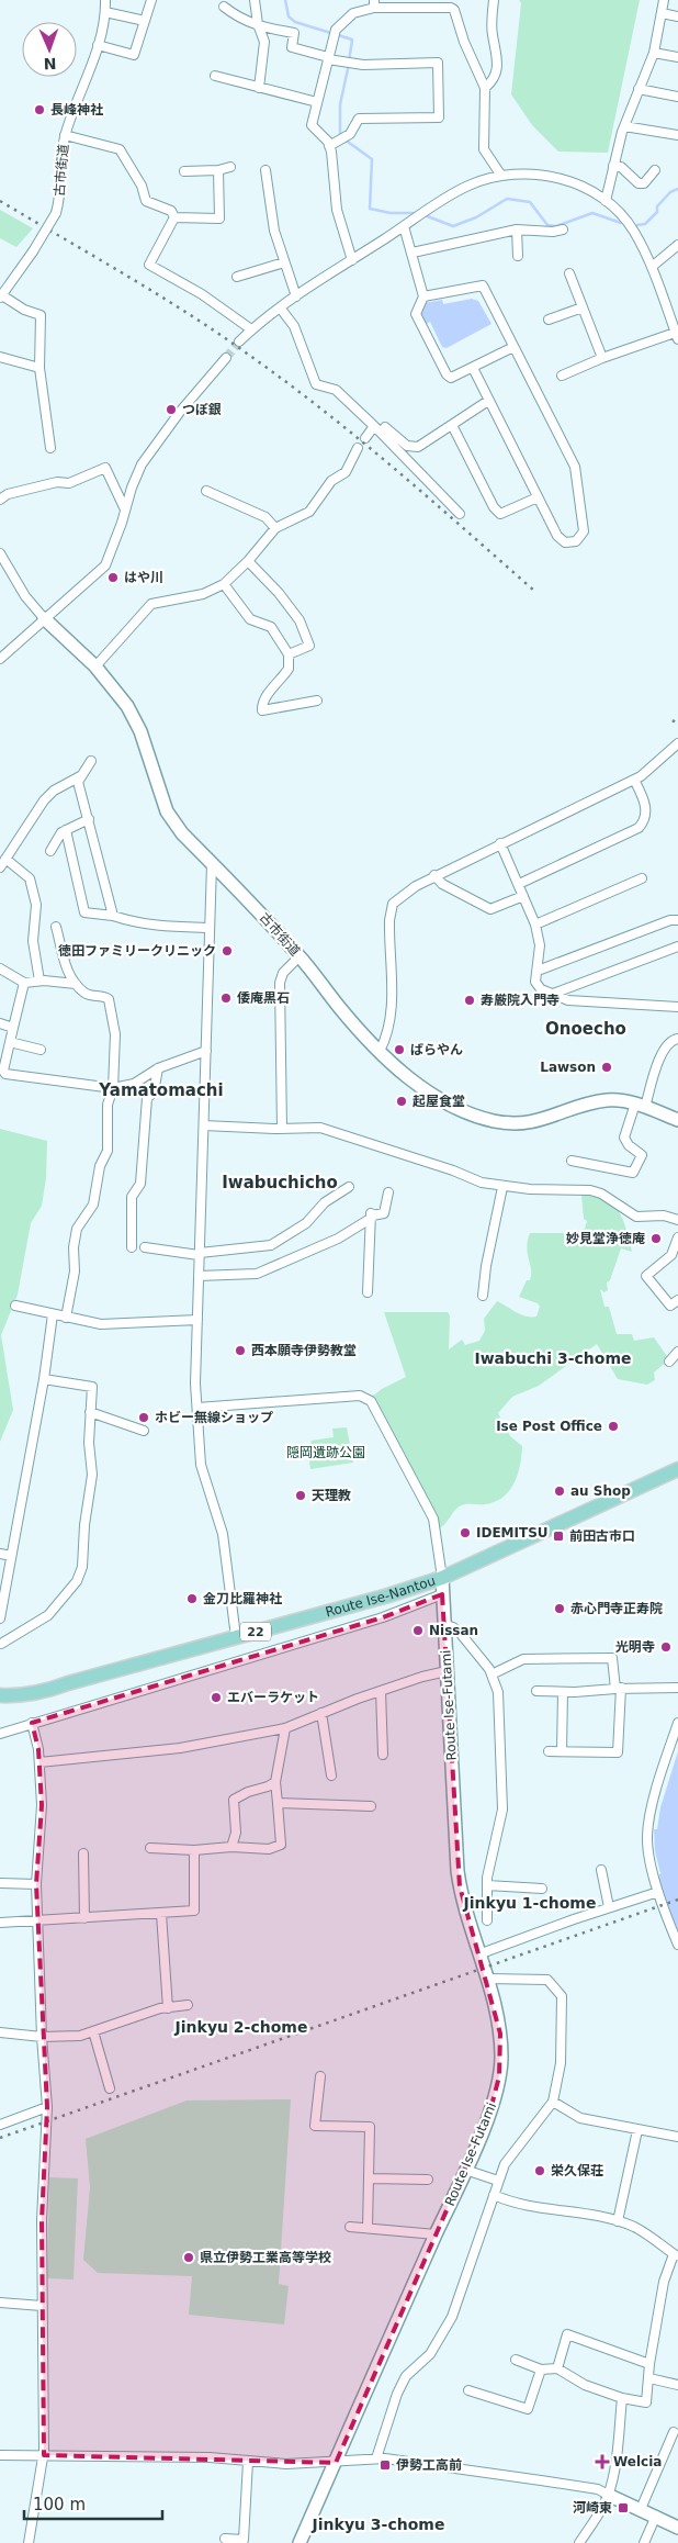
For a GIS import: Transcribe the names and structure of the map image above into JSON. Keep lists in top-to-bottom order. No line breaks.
{"streets":{"main road":["古市街道","Route Ise-Nantou","22","Route Ise-Futami"]},"crossings":[["Route Ise-Nantou","Route Ise-Futami"]],"districts":["Onoecho","Yamatomachi","Iwabuchicho","Iwabuchi 3-chome","Jinkyu 1-chome","Jinkyu 2-chome","Jinkyu 3-chome"],"parks":["隠岡遺跡公園"],"places":{"other":["長峰神社","つぼ銀","はや川","徳田ファミリークリニック","倭庵黒石","寿厳院入門寺","ばらやん","Lawson","起屋食堂","妙見堂浄徳庵","西本願寺伊勢教堂","ホビー無線ショップ","Ise Post Office","au Shop","天理教","IDEMITSU","金刀比羅神社","赤心門寺正寿院","Nissan","光明寺","エバーラケット","栄久保荘","県立伊勢工業高等学校"],"transit":["前田古市口","伊勢工高前","河崎東"],"health":["Welcia"]},"scale_bar":"100 m","north":"bottom"}
